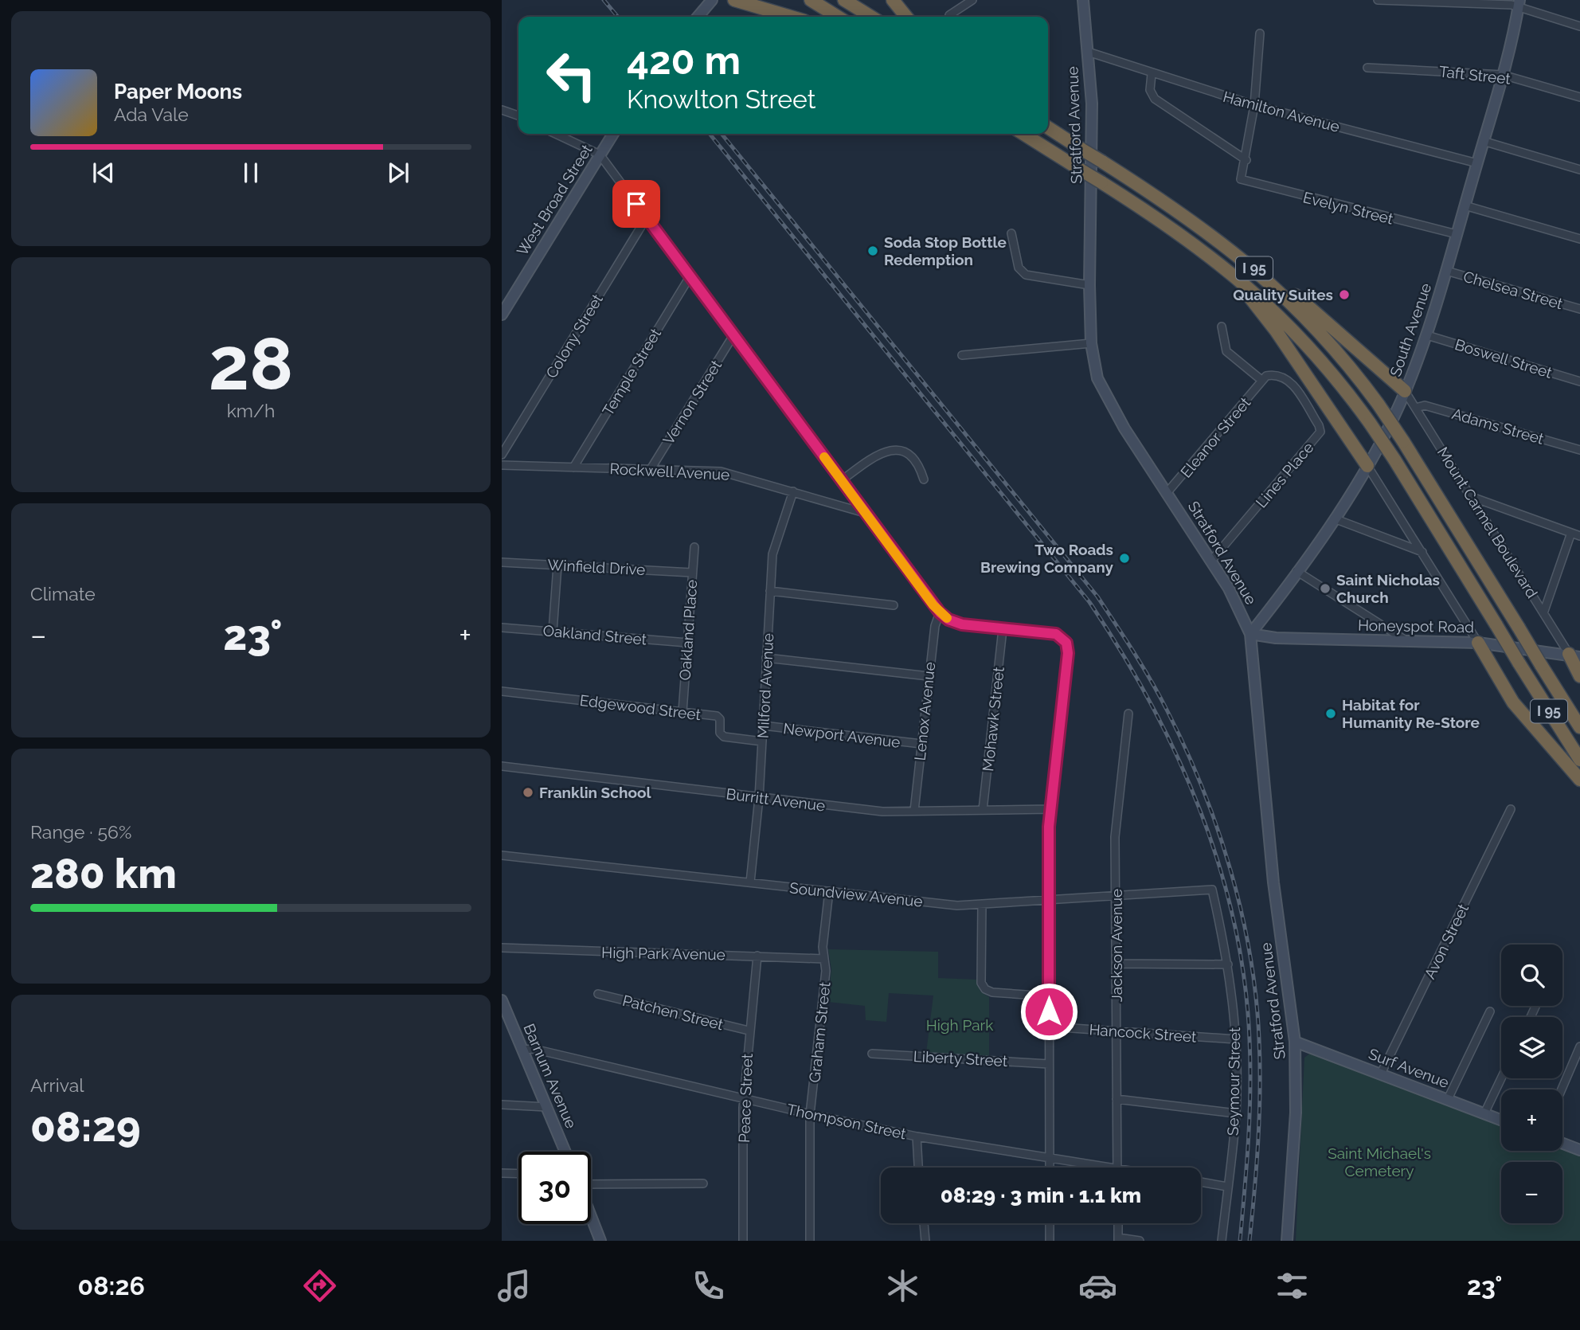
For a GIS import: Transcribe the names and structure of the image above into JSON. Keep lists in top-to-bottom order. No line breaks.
{"streets":{"highway":["I 95"],"main road":["Stratford Avenue","West Broad Street","South Avenue","Honeyspot Road","Surf Avenue","Barnum Avenue"],"street":["Taft Street","Hamilton Avenue","Evelyn Street","Chelsea Street","Colony Street","Boswell Street","Temple Street","Vernon Street","Adams Street","Eleanor Street","Rockwell Avenue","Lines Place","Mount Carmel Boulevard","Winfield Drive","Oakland Place","Oakland Street","Milford Avenue","Edgewood Street","Lenox Avenue","Mohawk Street","Newport Avenue","Burritt Avenue","Soundview Avenue","Avon Street","Jackson Avenue","High Park Avenue","Patchen Street","Graham Street","Hancock Street","Liberty Street","Seymour Street","Peace Street","Thompson Street"]},"crossings":[["Taft Street","South Avenue"],["Hamilton Avenue","Stratford Avenue"],["Hamilton Avenue","South Avenue"],["Stratford Avenue","South Avenue"],["Stratford Avenue","Eleanor Street"],["Stratford Avenue","Lines Place"],["Stratford Avenue","Honeyspot Road"],["Stratford Avenue","Surf Avenue"],["Evelyn Street","South Avenue"],["Chelsea Street","South Avenue"],["South Avenue","Boswell Street"],["South Avenue","Mount Carmel Boulevard"],["South Avenue","Honeyspot Road"],["Temple Street","Rockwell Avenue"],["Vernon Street","Rockwell Avenue"],["Adams Street","Mount Carmel Boulevard"],["Eleanor Street","Lines Place"],["Rockwell Avenue","Milford Avenue"],["Mount Carmel Boulevard","Honeyspot Road"],["Winfield Drive","Oakland Place"],["Oakland Place","Oakland Street"],["Oakland Place","Edgewood Street"],["Milford Avenue","Edgewood Street"],["Milford Avenue","Newport Avenue"],["Milford Avenue","Burritt Avenue"],["Milford Avenue","Soundview Avenue"],["Lenox Avenue","Newport Avenue"],["Lenox Avenue","Burritt Avenue"],["Mohawk Street","Burritt Avenue"],["Soundview Avenue","Jackson Avenue"],["Soundview Avenue","Graham Street"],["Soundview Avenue","Seymour Street"],["Avon Street","Surf Avenue"],["Jackson Avenue","Hancock Street"],["High Park Avenue","Graham Street"],["High Park Avenue","Peace Street"],["Patchen Street","Peace Street"],["Graham Street","Thompson Street"],["Hancock Street","Seymour Street"],["Barnum Avenue","Thompson Street"],["Peace Street","Thompson Street"]],"parks":["High Park","Saint Michael's Cemetery"],"places":["Soda Stop Bottle Redemption","Quality Suites","Two Roads Brewing Company","Saint Nicholas Church","Habitat for Humanity Re-Store","Franklin School"],"page":{"turn":["420 m","Knowlton Street"],"song":["Paper Moons","Ada Vale"],"tile":[["28","km/h"],"Climate",["Range · 56%","280 km"],["Arrival","08:29"]],"heat":["−","23°","+"],"map_buttons":["+","−"],"limit":"30","trip":"08:29 · 3 min · 1.1 km","tabs":["08:26","23°"]}}
